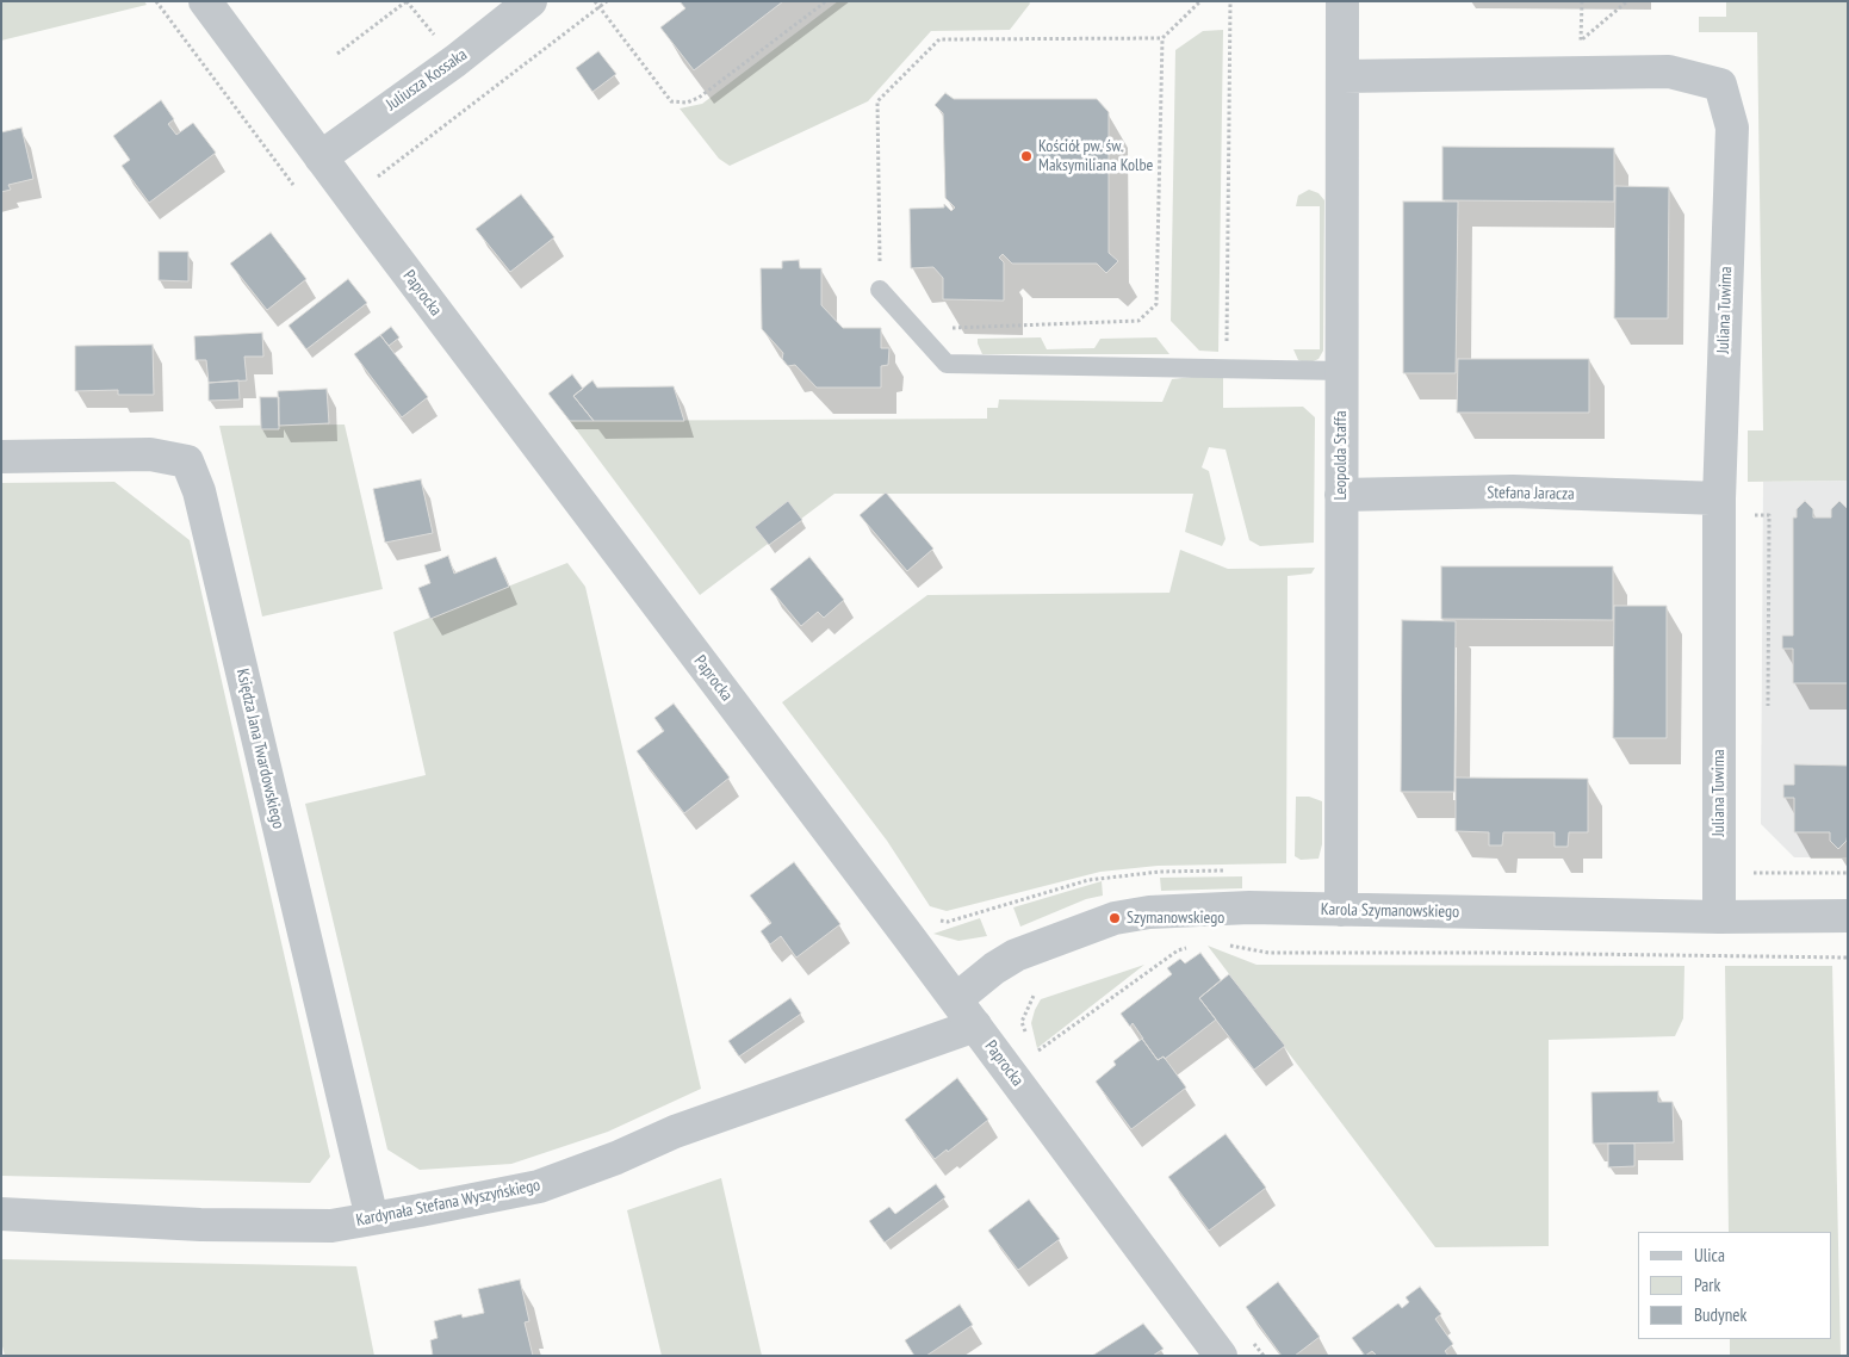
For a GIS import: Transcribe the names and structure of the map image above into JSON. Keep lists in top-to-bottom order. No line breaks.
{"streets":{"street":["Juliusza Kossaka","Paprocka","Juliana Tuwima","Leopolda Staffa","Stefana Jaracza","Księdza Jana Twardowskiego","Karola Szymanowskiego","Kardynała Stefana Wyszyńskiego"]},"crossings":[["Juliusza Kossaka","Paprocka"],["Paprocka","Karola Szymanowskiego"],["Paprocka","Kardynała Stefana Wyszyńskiego"],["Juliana Tuwima","Leopolda Staffa"],["Juliana Tuwima","Stefana Jaracza"],["Juliana Tuwima","Karola Szymanowskiego"],["Leopolda Staffa","Stefana Jaracza"],["Leopolda Staffa","Karola Szymanowskiego"],["Księdza Jana Twardowskiego","Kardynała Stefana Wyszyńskiego"]],"places":["Kościół pw. św. Maksymiliana Kolbe","Szymanowskiego"],"legend":["Ulica","Park","Budynek"]}
